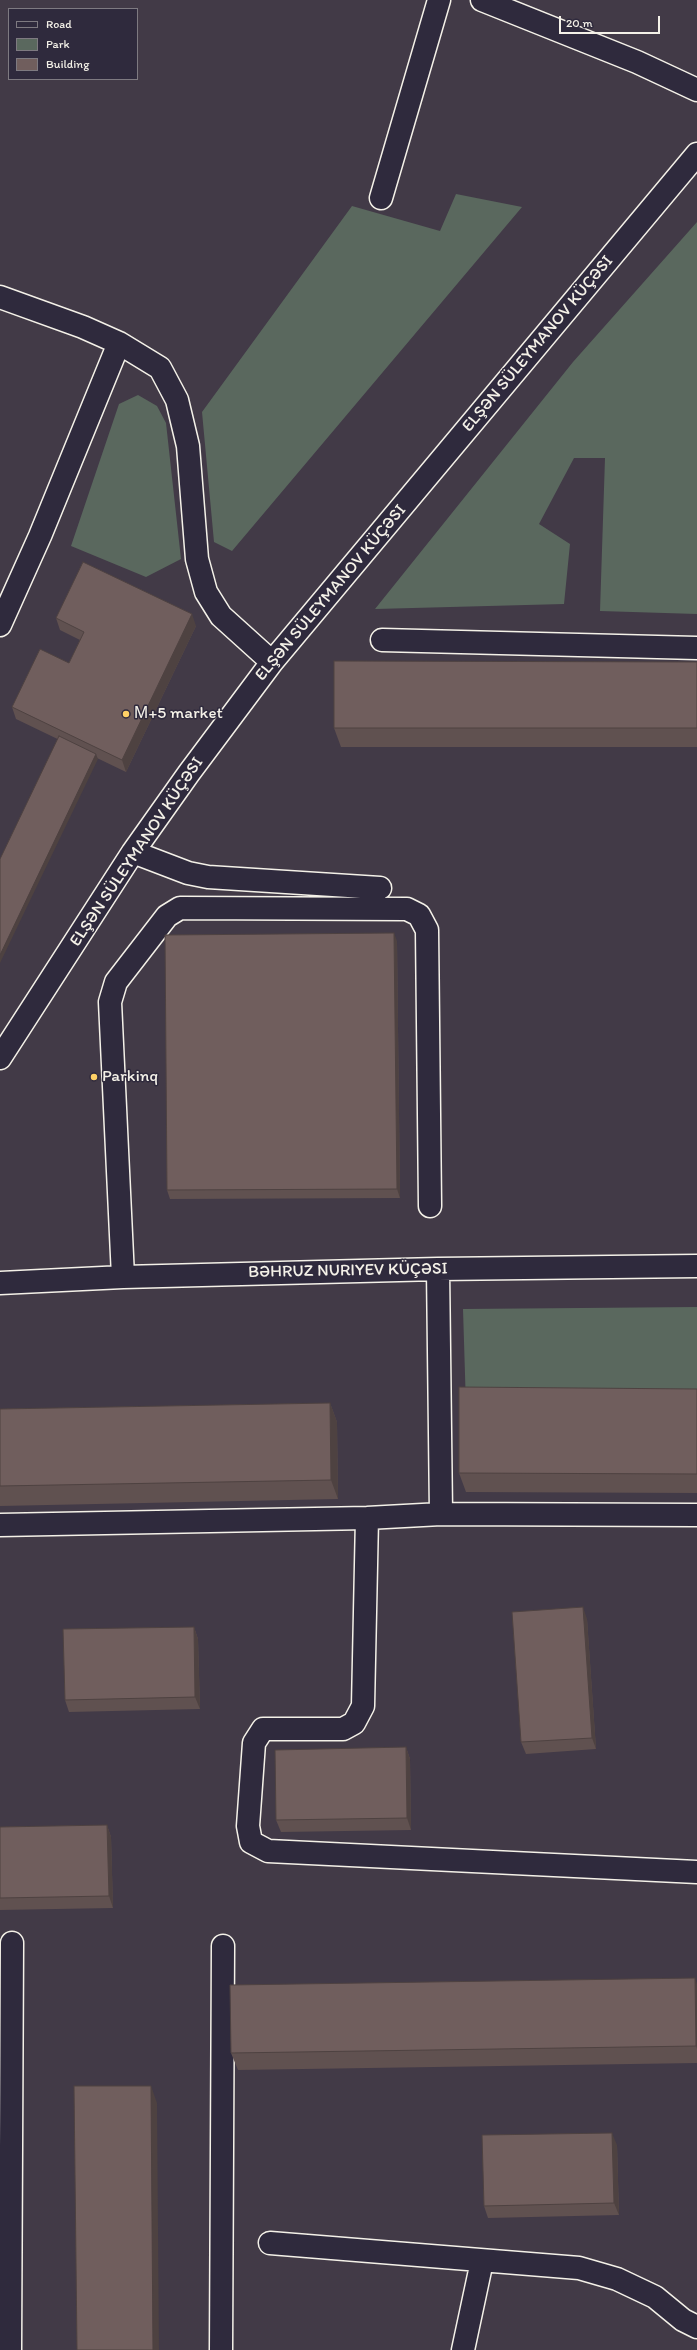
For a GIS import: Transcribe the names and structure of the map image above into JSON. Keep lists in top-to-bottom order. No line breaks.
{"streets":{"street":["ELŞƏN SÜLEYMANOV KÜÇƏSI","BƏHRUZ NURIYEV KÜÇƏSI"]},"places":["М+5 market","Parkinq"],"legend":["Road","Park","Building"],"scale_bar":"20 m"}
